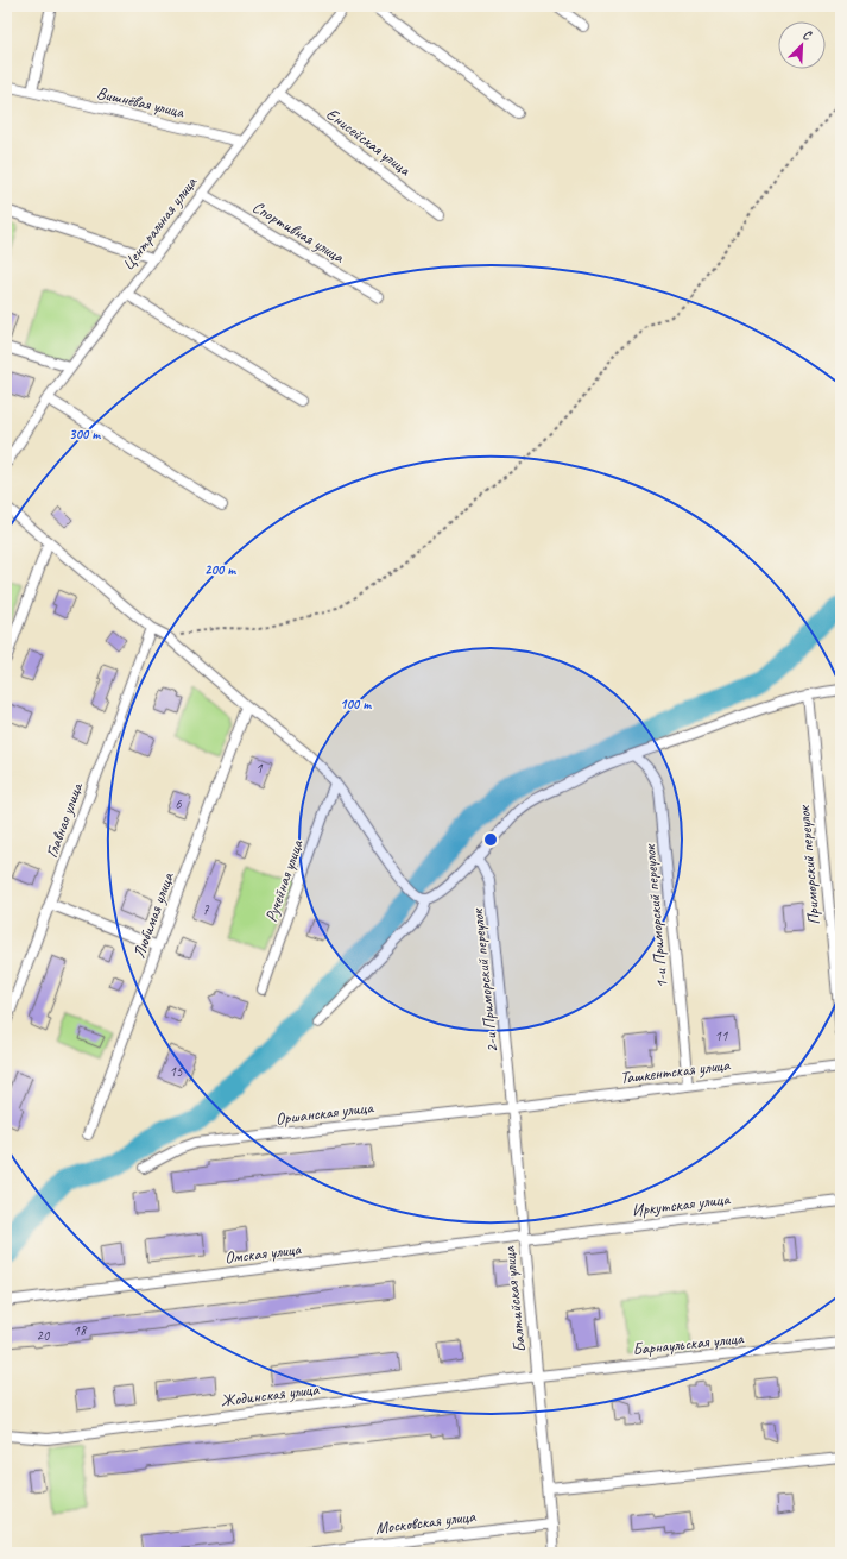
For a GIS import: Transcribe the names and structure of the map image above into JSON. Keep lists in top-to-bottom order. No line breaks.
{"streets":{"street":["Вишнёвая улица","Енисейская улица","Центральная улица","Спортивная улица","Главная улица","Приморский переулок","Ручейная улица","Любимая улица","1-и Приморский переулок","2-и Приморский переулок","Ташкентская улица","Оршанская улица","Иркутская улица","Омская улица","Балтийская улица","Барнаульская улица","Жодинская улица","Московская улица"]},"crossings":[["Вишнёвая улица","Центральная улица"],["Енисейская улица","Центральная улица"],["Центральная улица","Спортивная улица"],["1-и Приморский переулок","Ташкентская улица"],["2-и Приморский переулок","Ташкентская улица"],["2-и Приморский переулок","Оршанская улица"],["2-и Приморский переулок","Балтийская улица"],["Ташкентская улица","Оршанская улица"],["Ташкентская улица","Балтийская улица"],["Оршанская улица","Балтийская улица"],["Иркутская улица","Омская улица"],["Иркутская улица","Балтийская улица"],["Омская улица","Балтийская улица"],["Балтийская улица","Барнаульская улица"],["Балтийская улица","Жодинская улица"],["Балтийская улица","Московская улица"],["Барнаульская улица","Жодинская улица"]],"house_numbers":["1","6","7","11","15","18","20"],"north":"top right","rings":["300 m","200 m","100 m"]}
